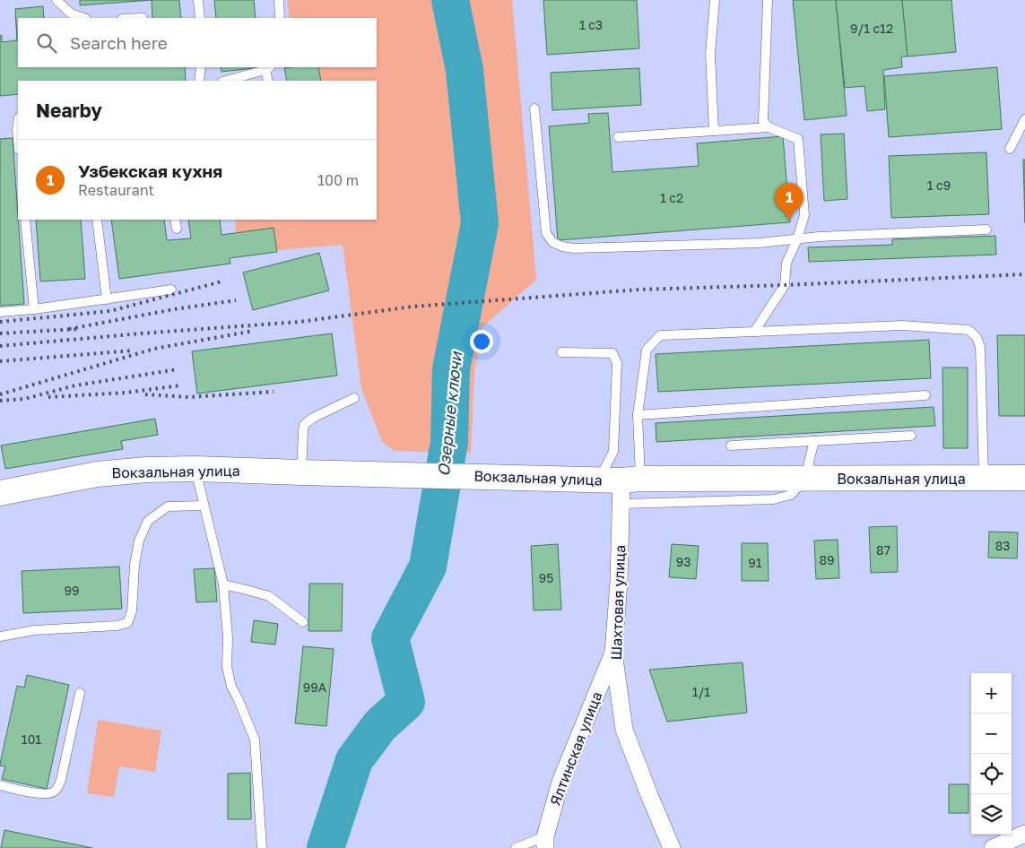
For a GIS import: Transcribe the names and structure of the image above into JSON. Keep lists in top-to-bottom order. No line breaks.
{"streets":{"main road":["Вокзальная улица"],"street":["Шахтовая улица","Ялтинская улица"]},"crossings":[["Вокзальная улица","Шахтовая улица"],["Шахтовая улица","Ялтинская улица"]],"water":["Озерные ключи"],"house_numbers":["1 с3","9/1 с12","1 с9","1 с2","83","87","89","93","91","95","99","99А","1/1","101"],"page":{"search":"Search here","heading":"Nearby","list":[{"mark":"1","name":"Узбекская кухня","note":"Restaurant","value":"100 m"}],"pins":"1","map_buttons":["+","−"]}}
